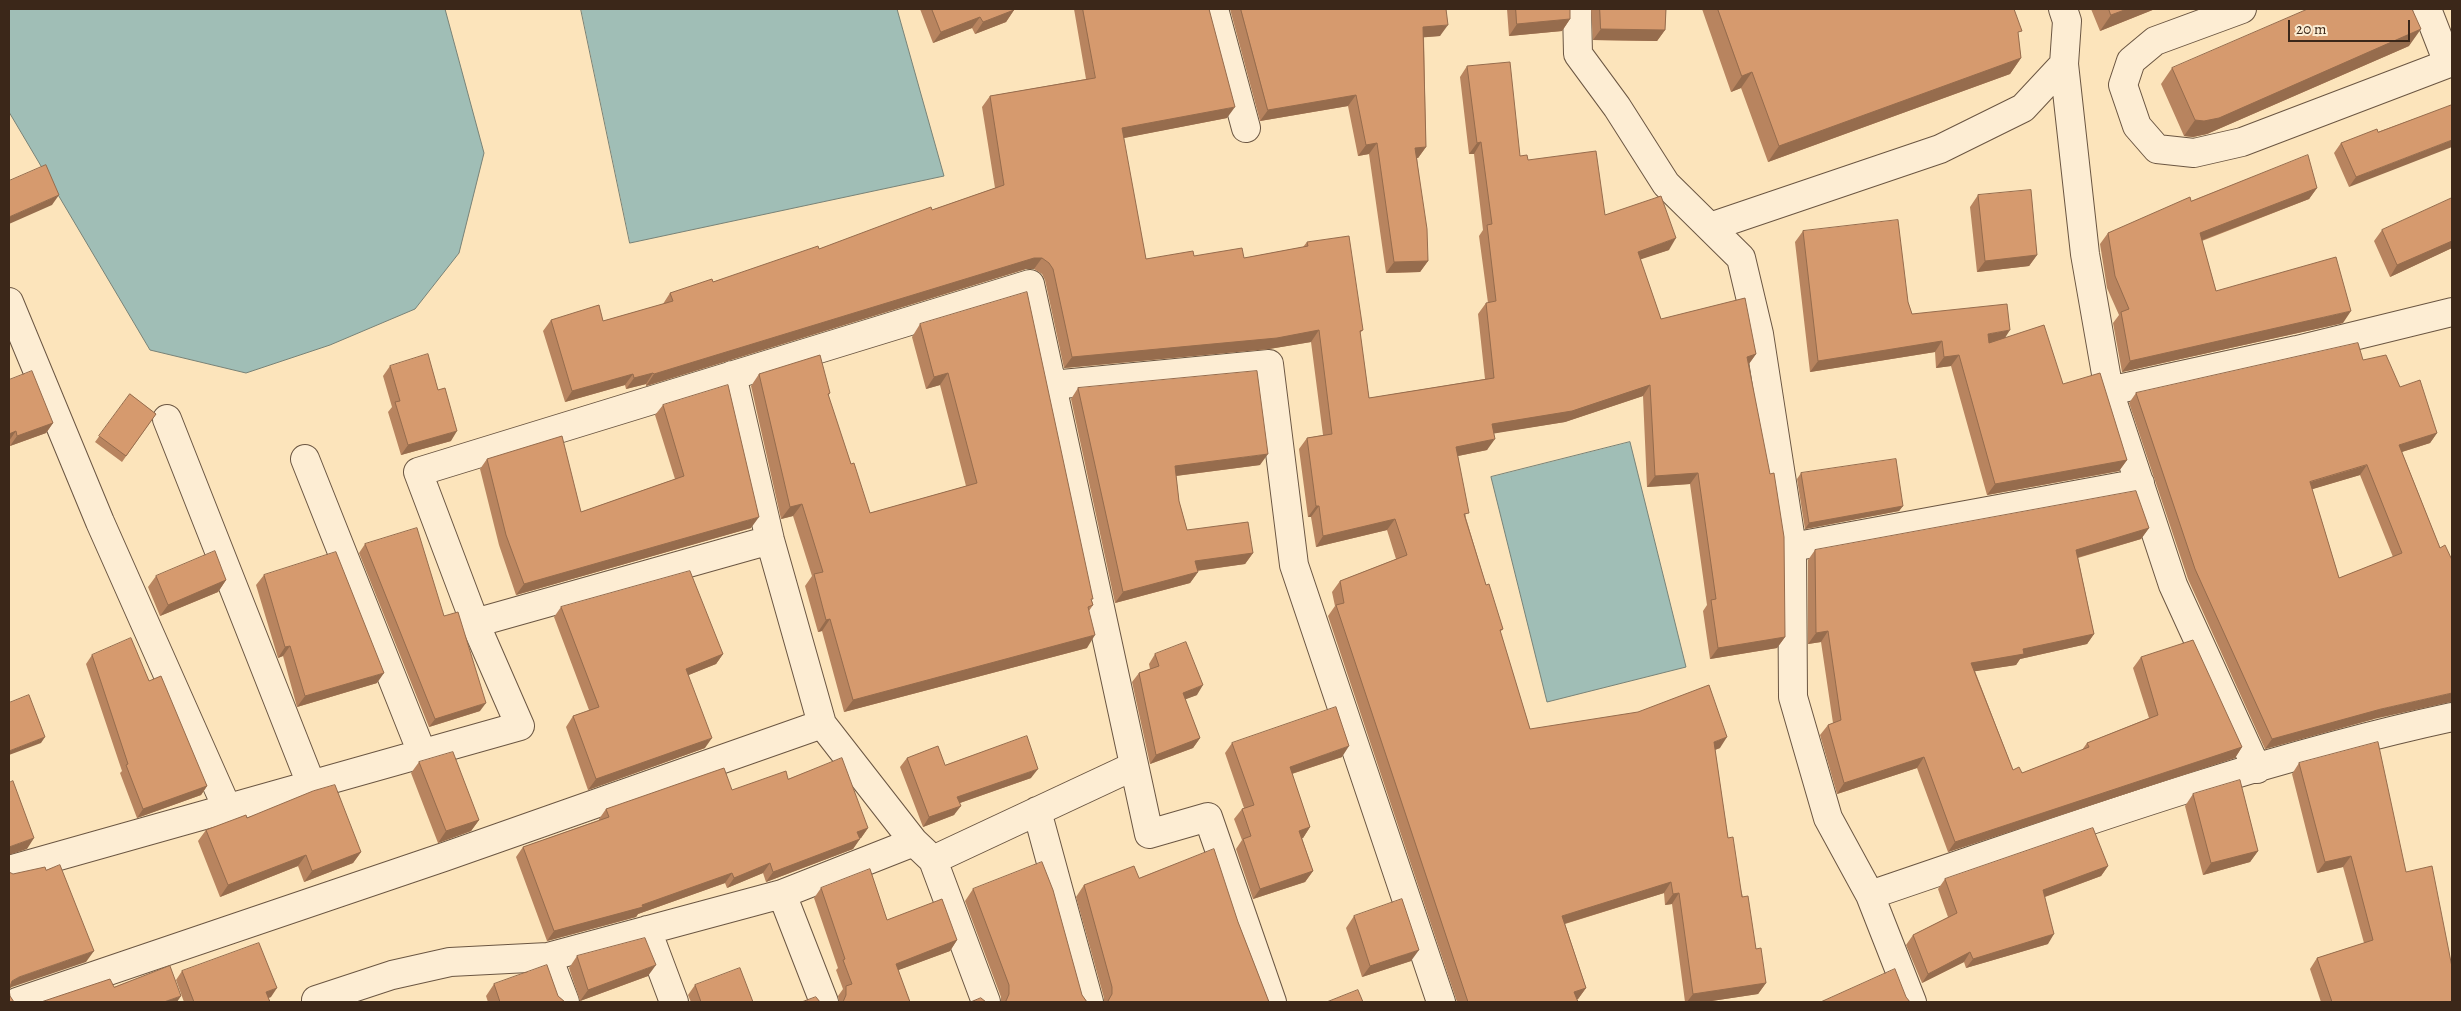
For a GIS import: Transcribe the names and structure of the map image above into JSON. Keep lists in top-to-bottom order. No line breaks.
{"scale_bar":"20 m"}
